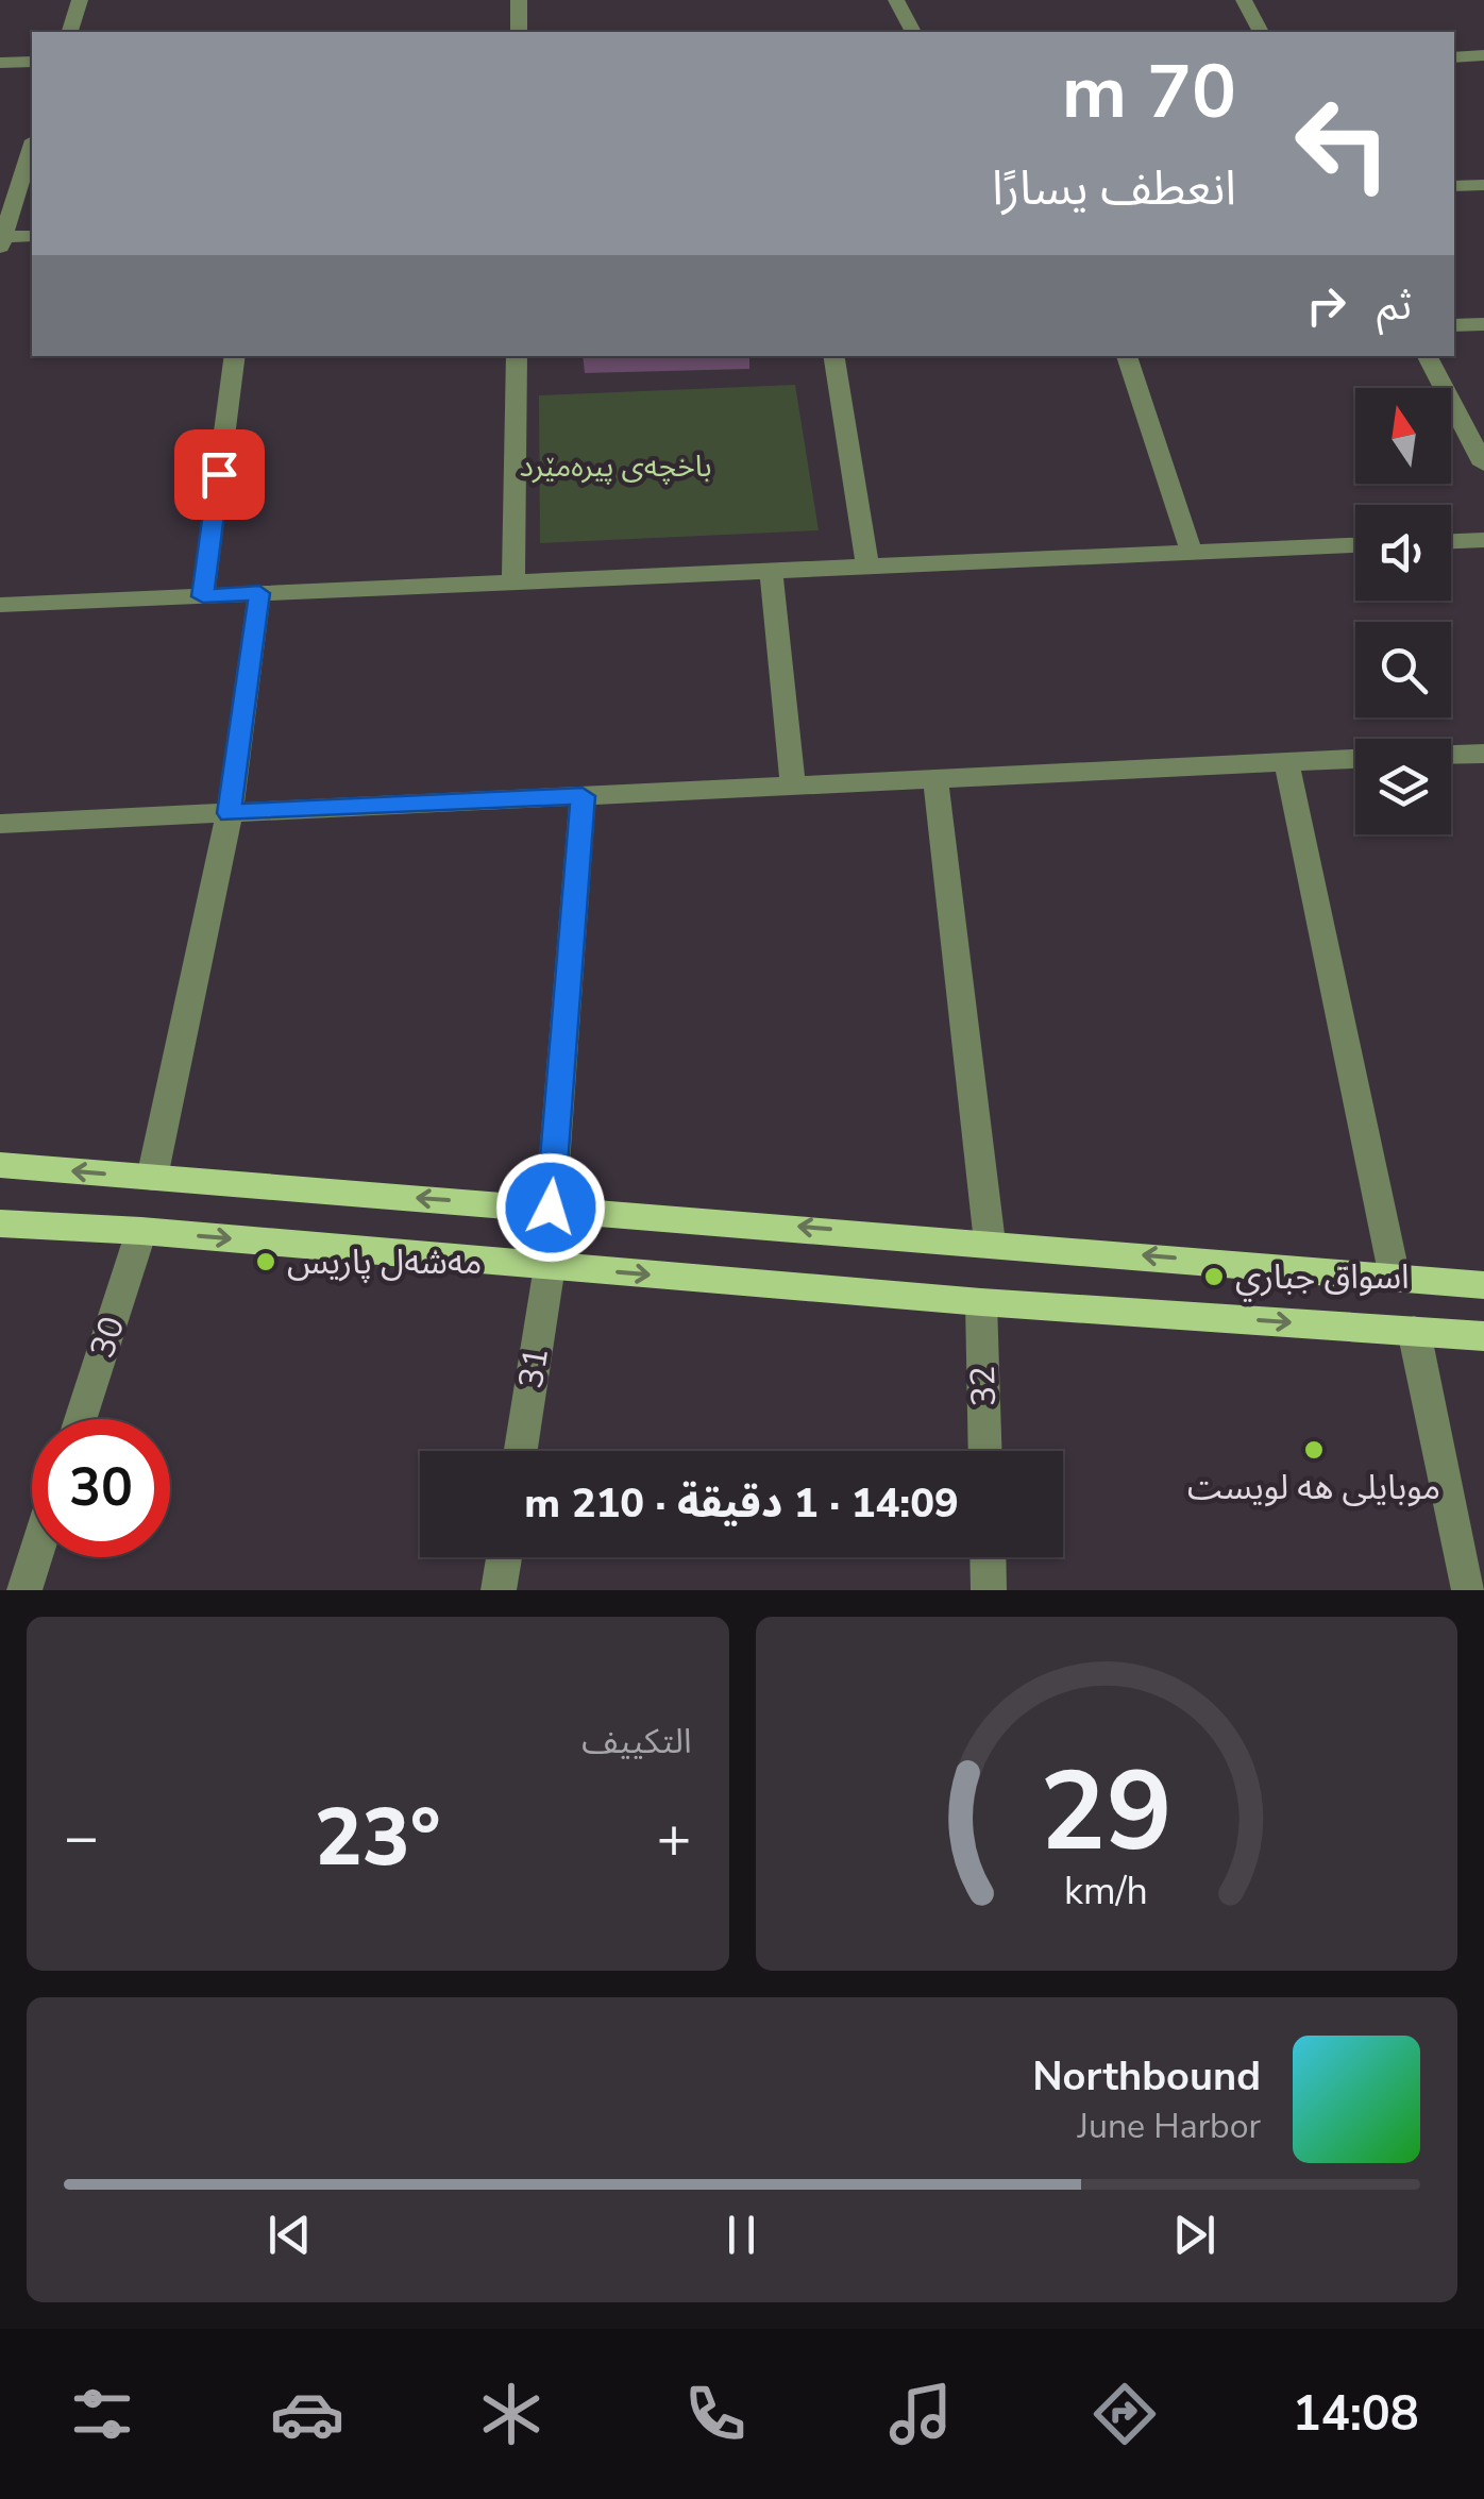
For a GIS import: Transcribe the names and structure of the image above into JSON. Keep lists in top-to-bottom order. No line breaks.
{"streets":{"street":["30","31","32"]},"parks":["باخچەی پیرەمێرد"],"places":["مەشەل پاریس","اسواق جباري","موبايلى هه لويست"],"north":"top","page":{"turn":["70 m","انعطف يسارًا"],"then":"ثم","limit":"30","trip":"14:09 · 1 دقيقة · 210 m","tile":"التكييف","heat":["−","23°","+"],"song":["Northbound","June Harbor"],"tabs":"14:08","gauge":["29","km/h"]}}
